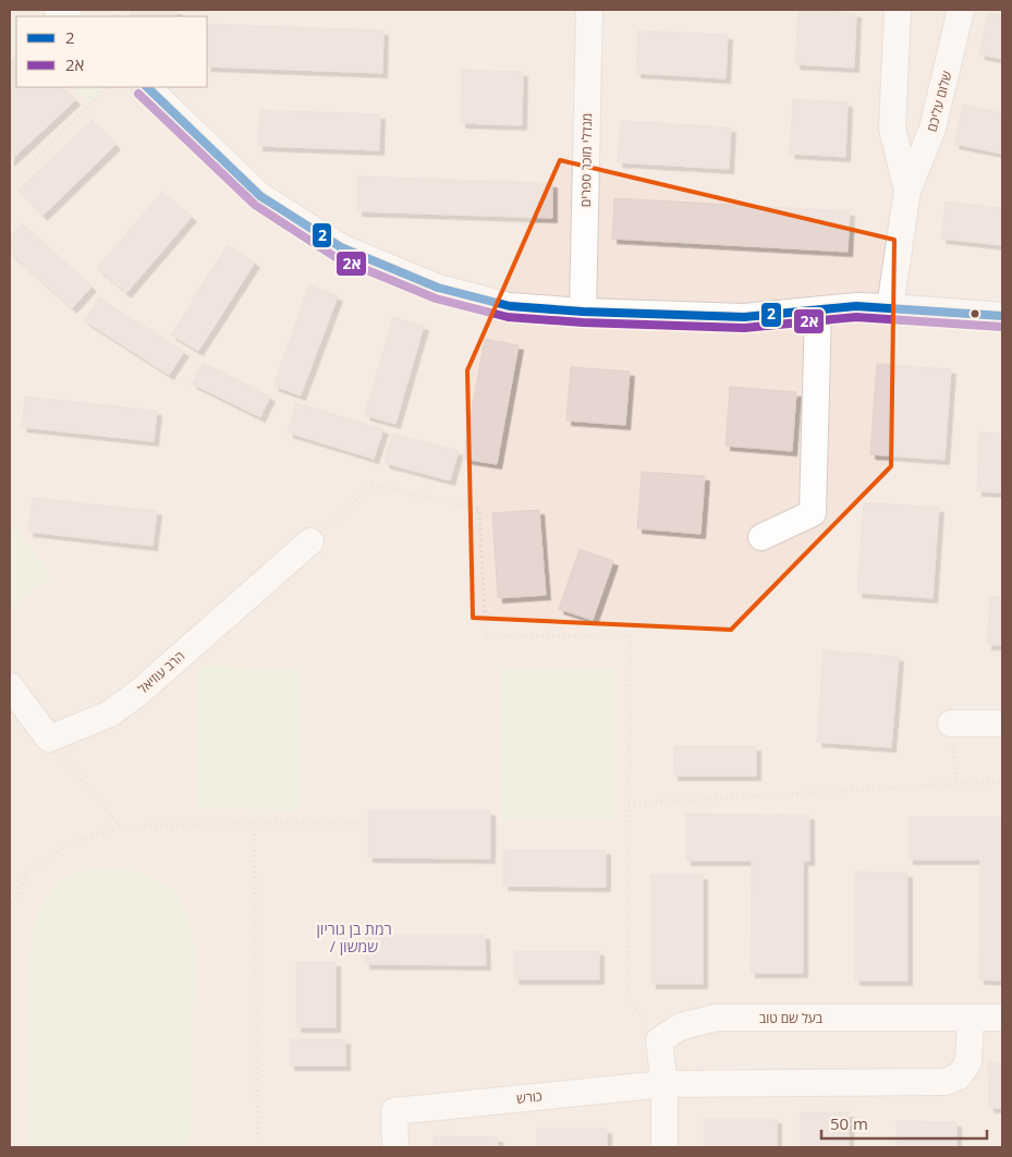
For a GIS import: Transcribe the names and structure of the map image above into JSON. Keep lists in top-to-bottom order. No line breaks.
{"streets":{"street":["שלום עליכם","מנדלי מוכר ספרים","הרב עוזיאל","בעל שם טוב","כורש"]},"districts":["רמת בן גוריון / שמשון"],"lines":["transit line 2","transit line 2א"],"legend":["2","2א"],"scale_bar":"50 m"}
